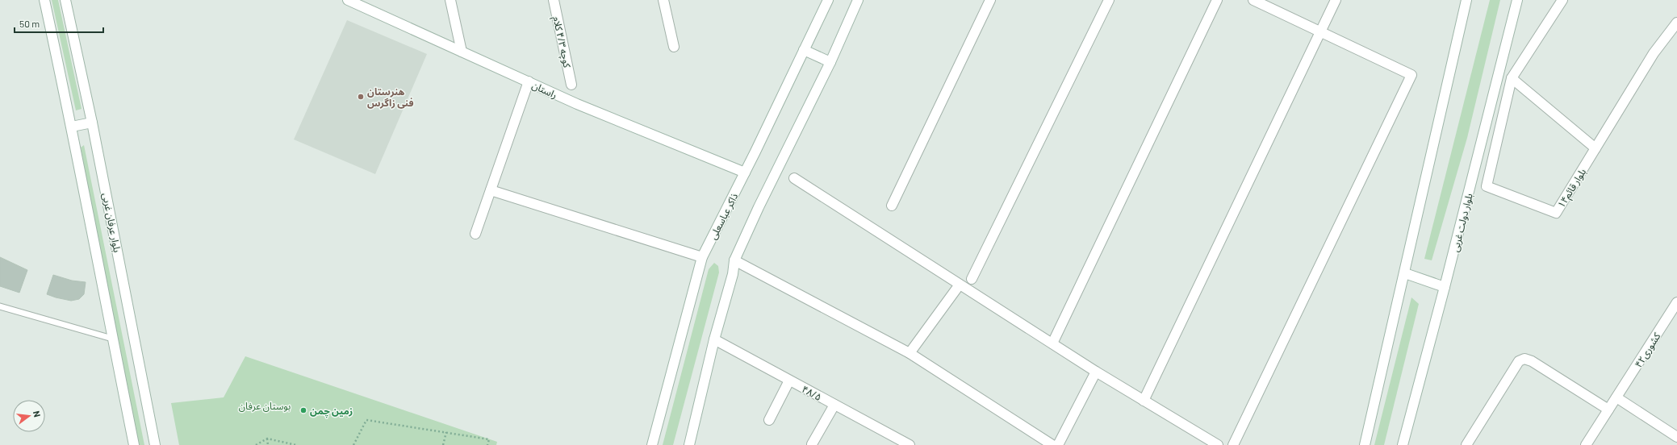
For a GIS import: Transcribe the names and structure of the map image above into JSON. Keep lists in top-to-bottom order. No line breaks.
{"streets":{"street":["کوچه ۴/۳ کلام","راستان","بلوار قائم۱۴","ذاکر عباسعلی","بلوار عرفان غربی","بلوار دولت غربی","کشوری۴۲","۴۸/۵"]},"crossings":[["راستان","ذاکر عباسعلی"]],"parks":["بوستان عرفان"],"places":["هنرستان فنی زاگرس","زمین چمن"],"scale_bar":"50 m","north":"right"}
